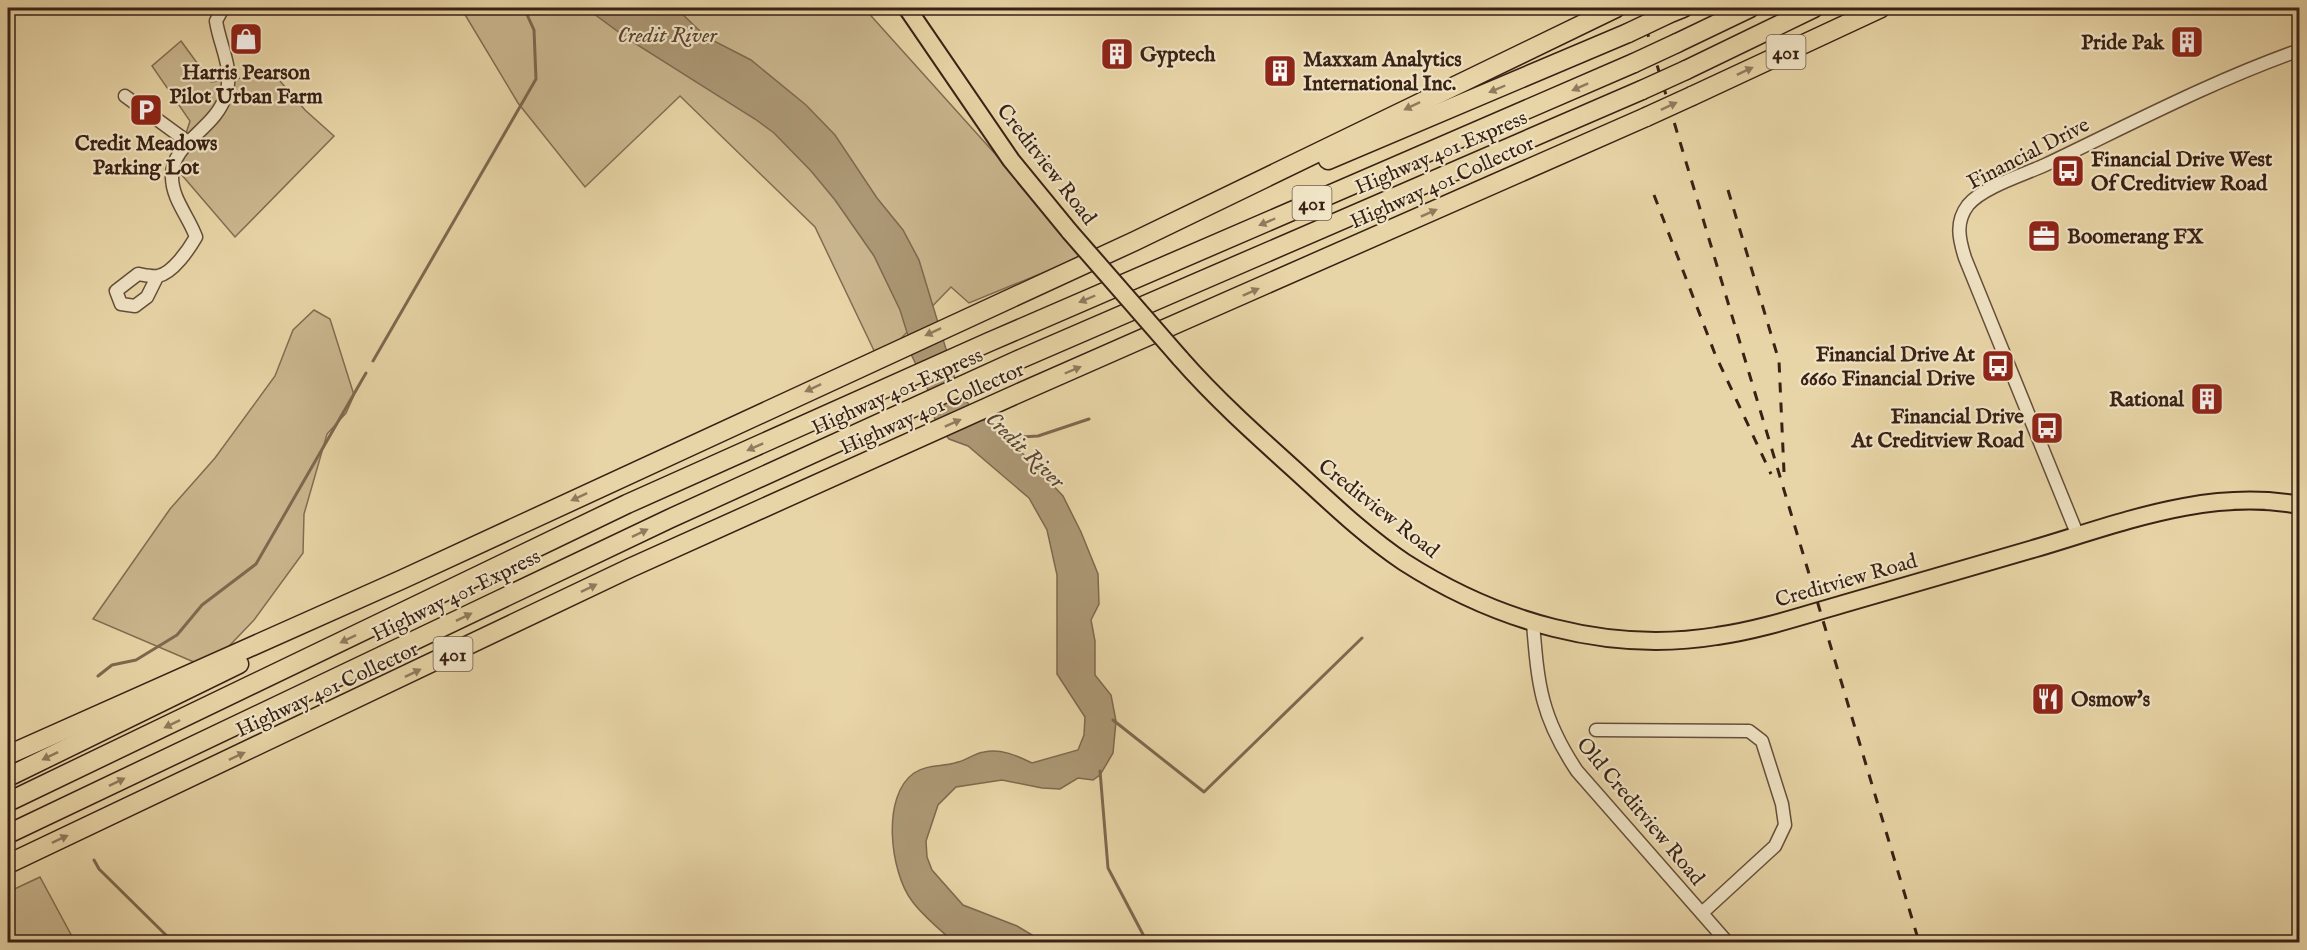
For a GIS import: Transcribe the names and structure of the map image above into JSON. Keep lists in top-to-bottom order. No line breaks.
{"streets":{"highway":["401","Highway 401 Express","Highway 401 Collector"],"main road":["Creditview Road"],"street":["Financial Drive","Old Creditview Road"]},"crossings":[["Financial Drive","Creditview Road"],["Creditview Road","Old Creditview Road"]],"water":["Credit River"],"places":{"shop":["Harris Pearson Pilot Urban Farm"],"building":["Pride Pak","Gyptech","Maxxam Analytics International Inc.","Rational"],"parking":["Credit Meadows Parking Lot"],"bus stop":["Financial Drive West Of Creditview Road","Financial Drive At 6660 Financial Drive","Financial Drive At Creditview Road"],"office":["Boomerang FX"],"restaurant":["Osmow's"]}}
